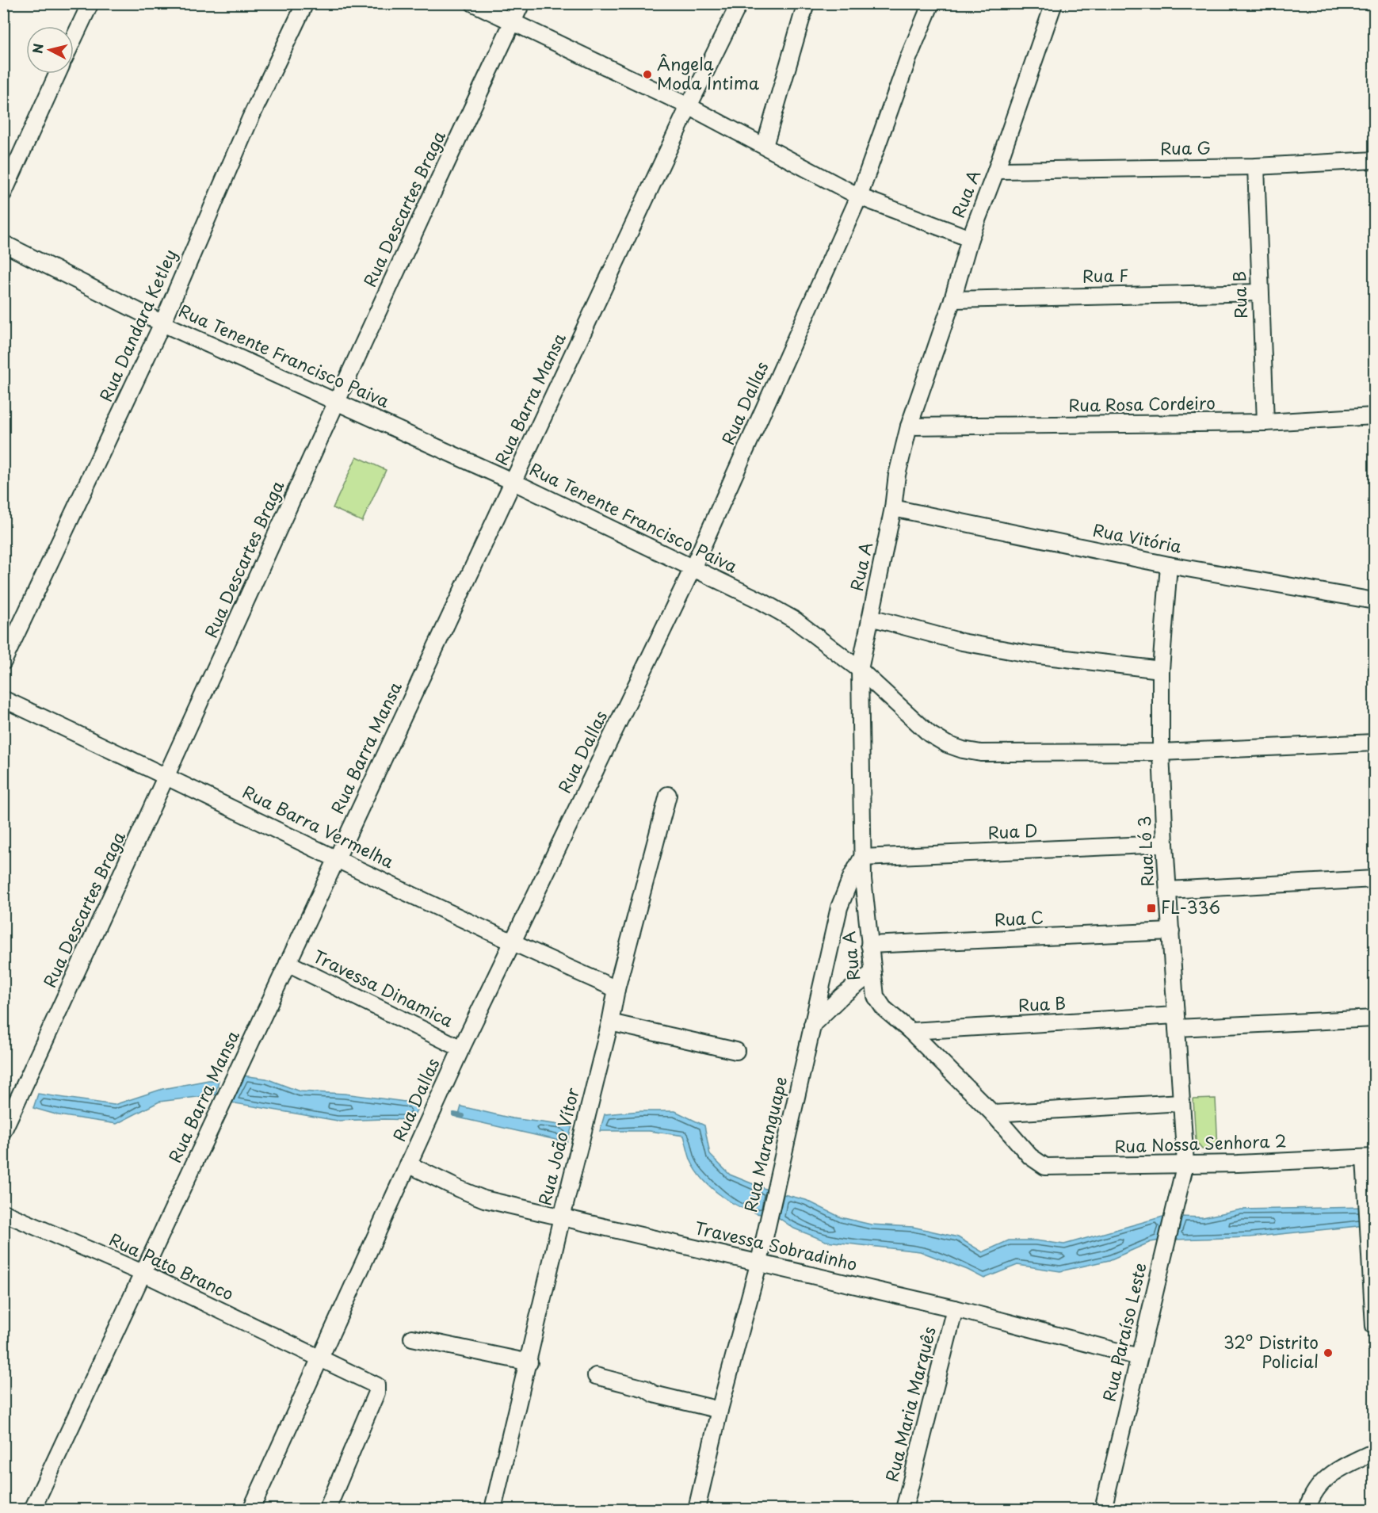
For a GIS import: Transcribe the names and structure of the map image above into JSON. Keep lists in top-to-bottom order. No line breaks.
{"streets":{"street":["Rua G","Rua A","Rua Descartes Braga","Rua F","Rua B","Rua Dandara Ketley","Rua Tenente Francisco Paiva","Rua Barra Mansa","Rua Dallas","Rua Rosa Cordeiro","Rua Vitória","Rua Barra Vermelha","Rua D","Rua Ló 3","Rua C","Travessa Dinamica","Rua Maranguape","Rua Nossa Senhora 2","Rua João Vítor","Travessa Sobradinho","Rua Pato Branco","Rua Paraíso Leste","Rua Maria Marquês"]},"crossings":[["Rua G","Rua A"],["Rua G","Rua B"],["Rua A","Rua F"],["Rua A","Rua B"],["Rua A","Rua Tenente Francisco Paiva"],["Rua A","Rua Rosa Cordeiro"],["Rua A","Rua Vitória"],["Rua A","Rua D"],["Rua A","Rua C"],["Rua A","Rua Maranguape"],["Rua A","Rua Nossa Senhora 2"],["Rua Descartes Braga","Rua Tenente Francisco Paiva"],["Rua Descartes Braga","Rua Barra Vermelha"],["Rua F","Rua B"],["Rua B","Rua Rosa Cordeiro"],["Rua B","Rua Ló 3"],["Rua Dandara Ketley","Rua Tenente Francisco Paiva"],["Rua Tenente Francisco Paiva","Rua Barra Mansa"],["Rua Tenente Francisco Paiva","Rua Dallas"],["Rua Tenente Francisco Paiva","Rua Ló 3"],["Rua Barra Mansa","Rua Barra Vermelha"],["Rua Barra Mansa","Travessa Dinamica"],["Rua Barra Mansa","Rua Pato Branco"],["Rua Dallas","Rua Barra Vermelha"],["Rua Dallas","Travessa Dinamica"],["Rua Dallas","Travessa Sobradinho"],["Rua Dallas","Rua Pato Branco"],["Rua Vitória","Rua Ló 3"],["Rua Barra Vermelha","Rua João Vítor"],["Rua D","Rua Ló 3"],["Rua D","Rua Maranguape"],["Rua Ló 3","Rua C"],["Rua Ló 3","Rua Nossa Senhora 2"],["Rua Ló 3","Rua Paraíso Leste"],["Rua Maranguape","Travessa Sobradinho"],["Rua Nossa Senhora 2","Rua Paraíso Leste"],["Rua João Vítor","Travessa Sobradinho"],["Travessa Sobradinho","Rua Paraíso Leste"],["Travessa Sobradinho","Rua Maria Marquês"]],"places":{"other":["Ângela Moda Íntima","32º Distrito Policial"],"transit":["FL-336"]},"north":"left"}
